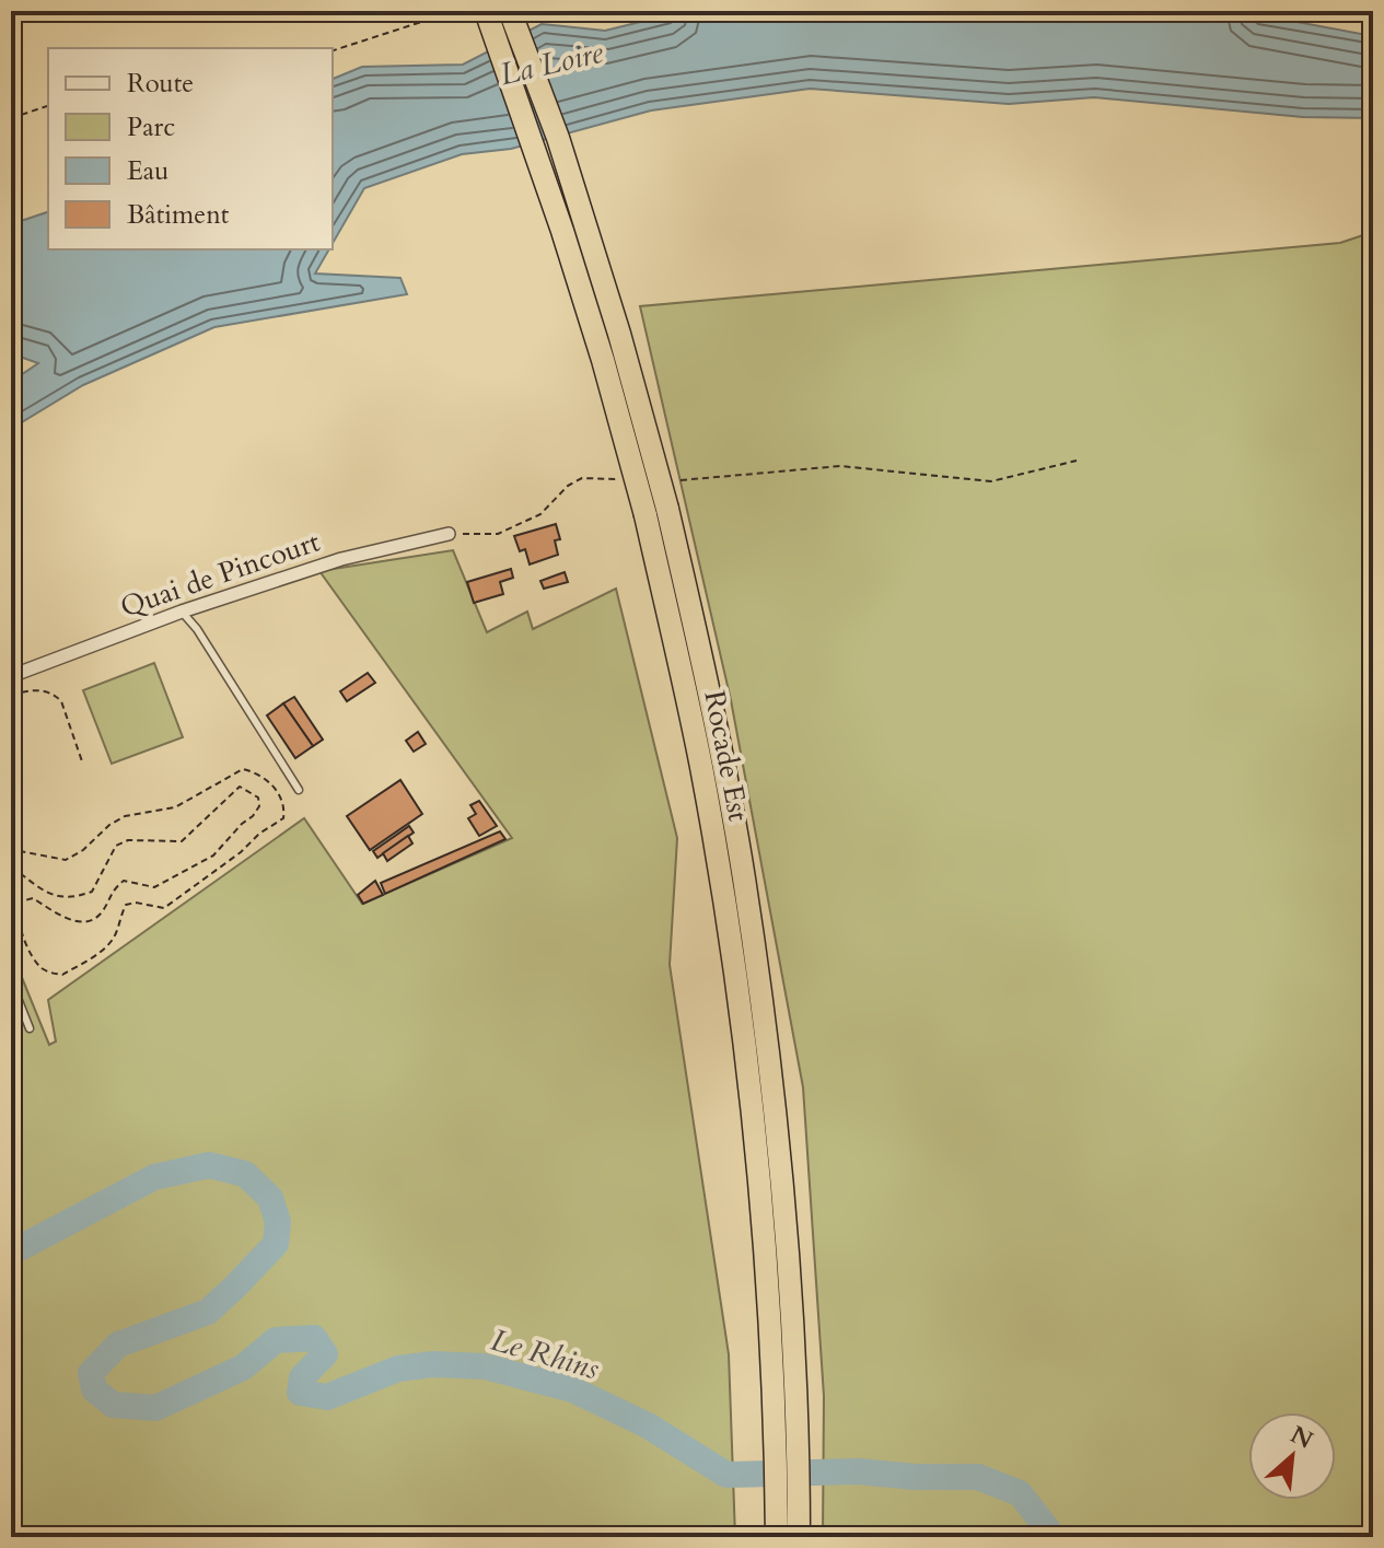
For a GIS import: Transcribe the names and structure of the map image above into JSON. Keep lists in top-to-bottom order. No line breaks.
{"streets":{"highway":["Rocade Est"],"street":["Quai de Pincourt"]},"water":["La Loire","Le Rhins"],"legend":["Route","Parc","Eau","Bâtiment"],"north":"top right"}
